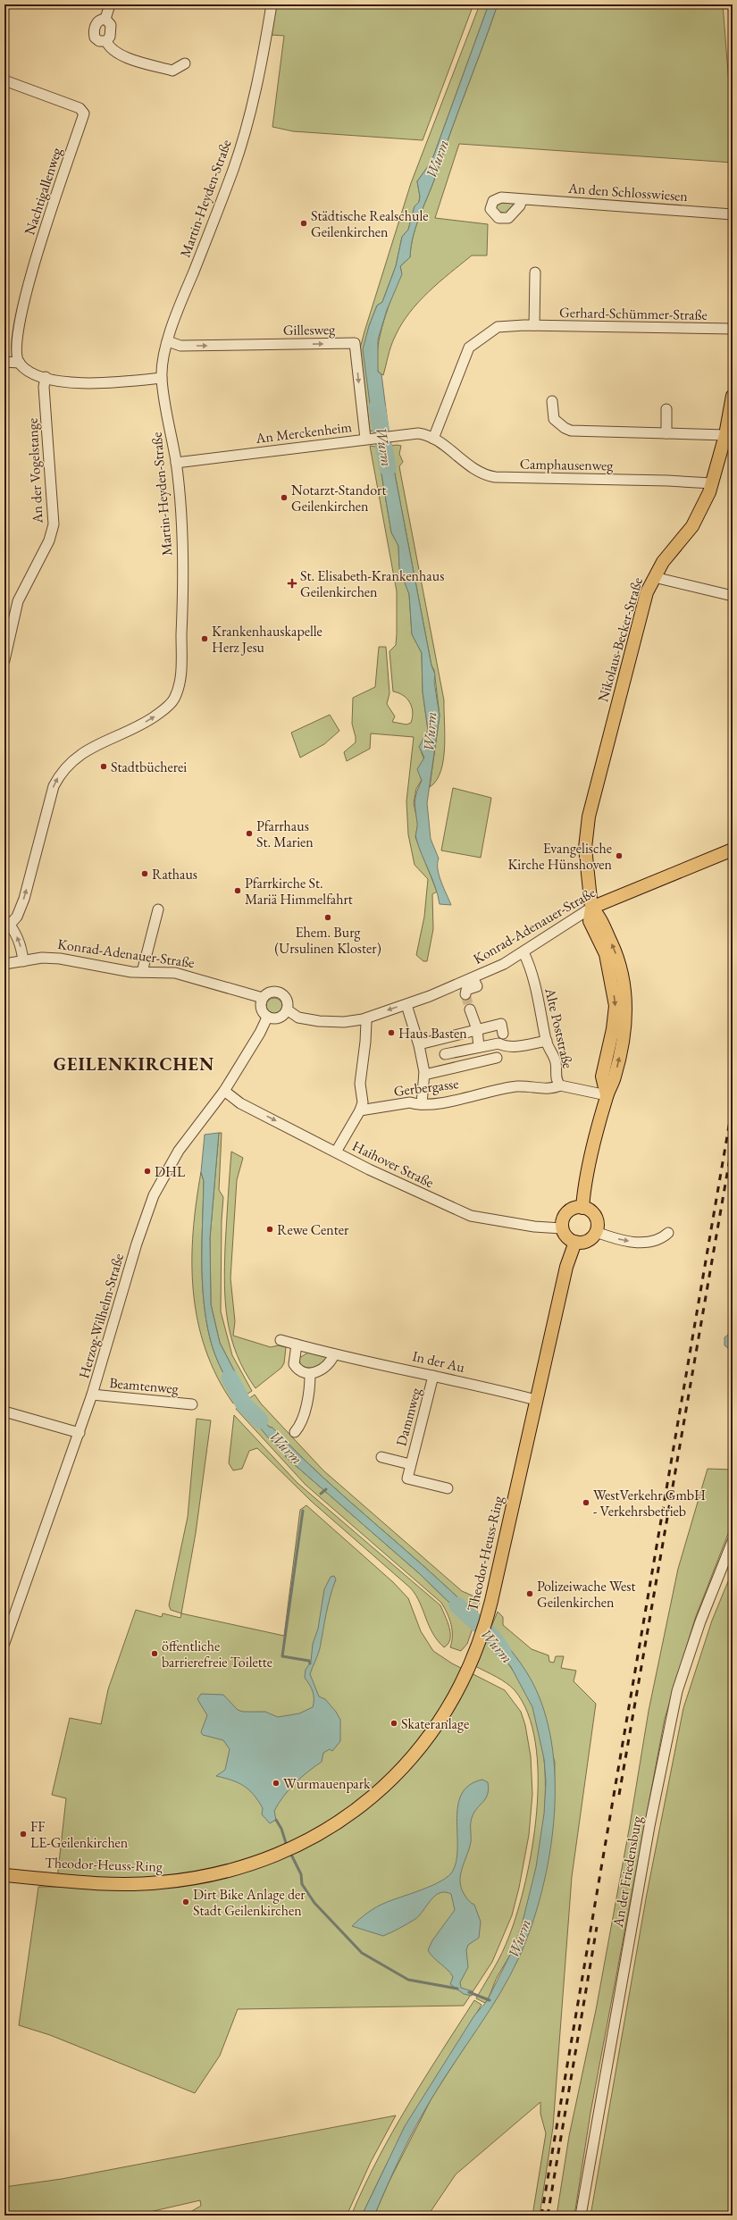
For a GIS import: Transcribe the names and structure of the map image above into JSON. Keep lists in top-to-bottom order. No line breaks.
{"streets":{"main road":["Nikolaus-Becker-Straße","Konrad-Adenauer-Straße","Theodor-Heuss-Ring"],"street":["Nachtigallenweg","An den Schlosswiesen","Martin-Heyden-Straße","Gerhard-Schümmer-Straße","Gillesweg","An Merckenheim","Camphausenweg","An der Vogelstange","Alte Poststraße","Gerbergasse","Haihover Straße","Herzog-Wilhelm-Straße","In der Au","Beamtenweg","Dammweg","An der Friedensburg"]},"crossings":[["Martin-Heyden-Straße","Gillesweg"],["Martin-Heyden-Straße","An Merckenheim"],["Gerhard-Schümmer-Straße","An Merckenheim"],["Gerhard-Schümmer-Straße","Camphausenweg"],["Gillesweg","An Merckenheim"],["An Merckenheim","Camphausenweg"],["Camphausenweg","Nikolaus-Becker-Straße"],["Nikolaus-Becker-Straße","Konrad-Adenauer-Straße"],["Konrad-Adenauer-Straße","Alte Poststraße"],["Konrad-Adenauer-Straße","Herzog-Wilhelm-Straße"],["Alte Poststraße","Gerbergasse"],["Haihover Straße","Herzog-Wilhelm-Straße"],["Haihover Straße","Theodor-Heuss-Ring"],["Herzog-Wilhelm-Straße","Beamtenweg"],["In der Au","Dammweg"],["In der Au","Theodor-Heuss-Ring"]],"one_way":["Martin-Heyden-Straße","Haihover Straße"],"districts":["GEILENKIRCHEN"],"water":["Wurm"],"places":{"other":["Städtische Realschule Geilenkirchen","Notarzt-Standort Geilenkirchen","Krankenhauskapelle Herz Jesu","Stadtbücherei","Pfarrhaus St. Marien","Evangelische Kirche Hünshoven","Rathaus","Pfarrkirche St. Mariä Himmelfahrt","Ehem. Burg (Ursulinen Kloster)","Haus Basten","DHL","Rewe Center","WestVerkehr GmbH - Verkehrsbetrieb","Polizeiwache West Geilenkirchen","öffentliche barrierefreie Toilette","Skateranlage","Wurmauenpark","FF LE-Geilenkirchen","Dirt Bike Anlage der Stadt Geilenkirchen"],"health":["St. Elisabeth-Krankenhaus Geilenkirchen"]}}
